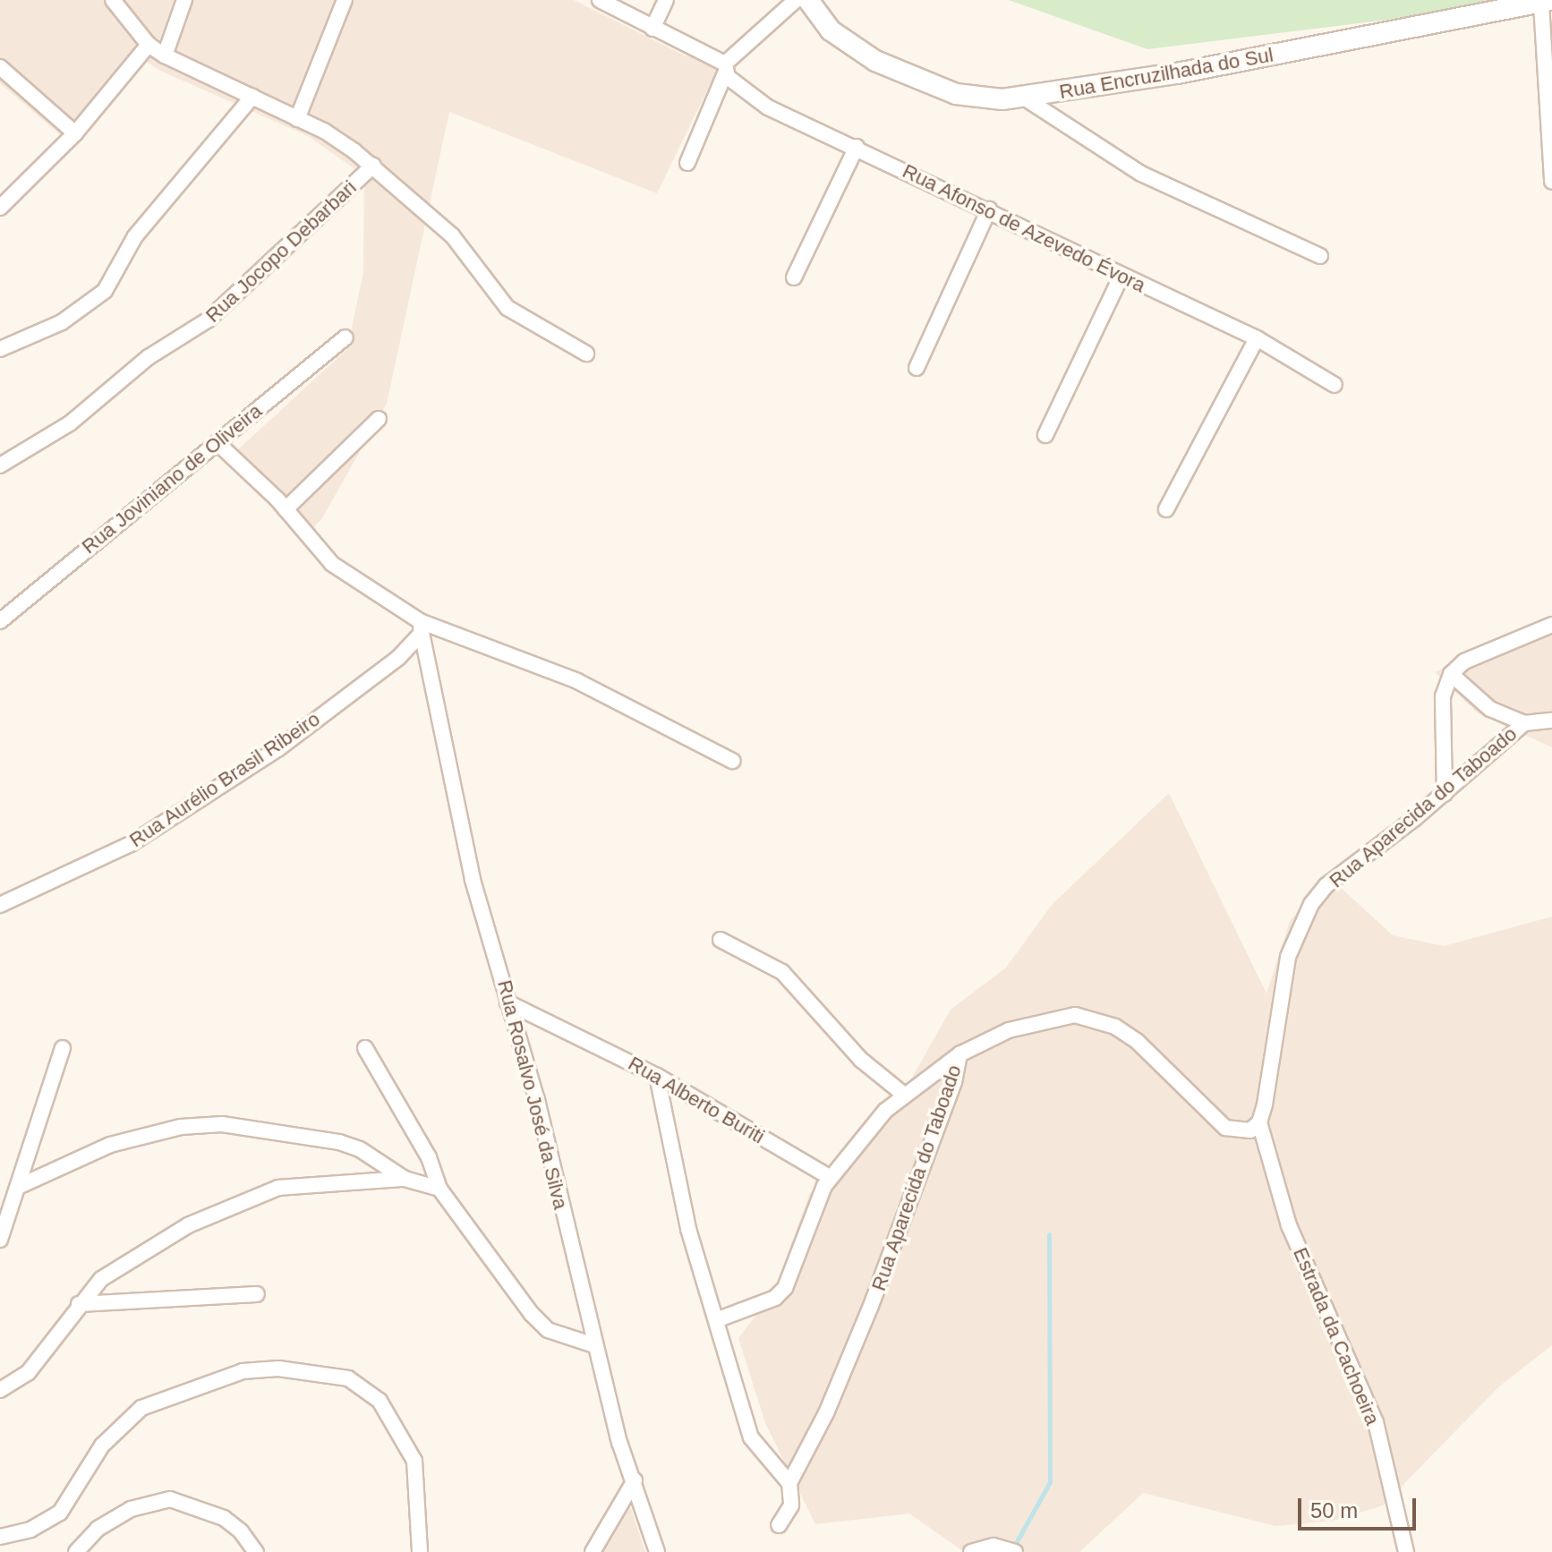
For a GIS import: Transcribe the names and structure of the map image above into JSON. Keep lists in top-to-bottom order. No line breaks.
{"streets":{"street":["Rua Encruzilhada do Sul","Rua Afonso de Azevedo Évora","Rua Jocopo Debarbari","Rua Joviniano de Oliveira","Rua Aurélio Brasil Ribeiro","Rua Aparecida do Taboado","Rua Rosalvo José da Silva","Rua Alberto Buriti","Estrada da Cachoeira"]},"crossings":[["Rua Aurélio Brasil Ribeiro","Rua Rosalvo José da Silva"],["Rua Aparecida do Taboado","Estrada da Cachoeira"],["Rua Rosalvo José da Silva","Rua Alberto Buriti"]],"scale_bar":"50 m"}
